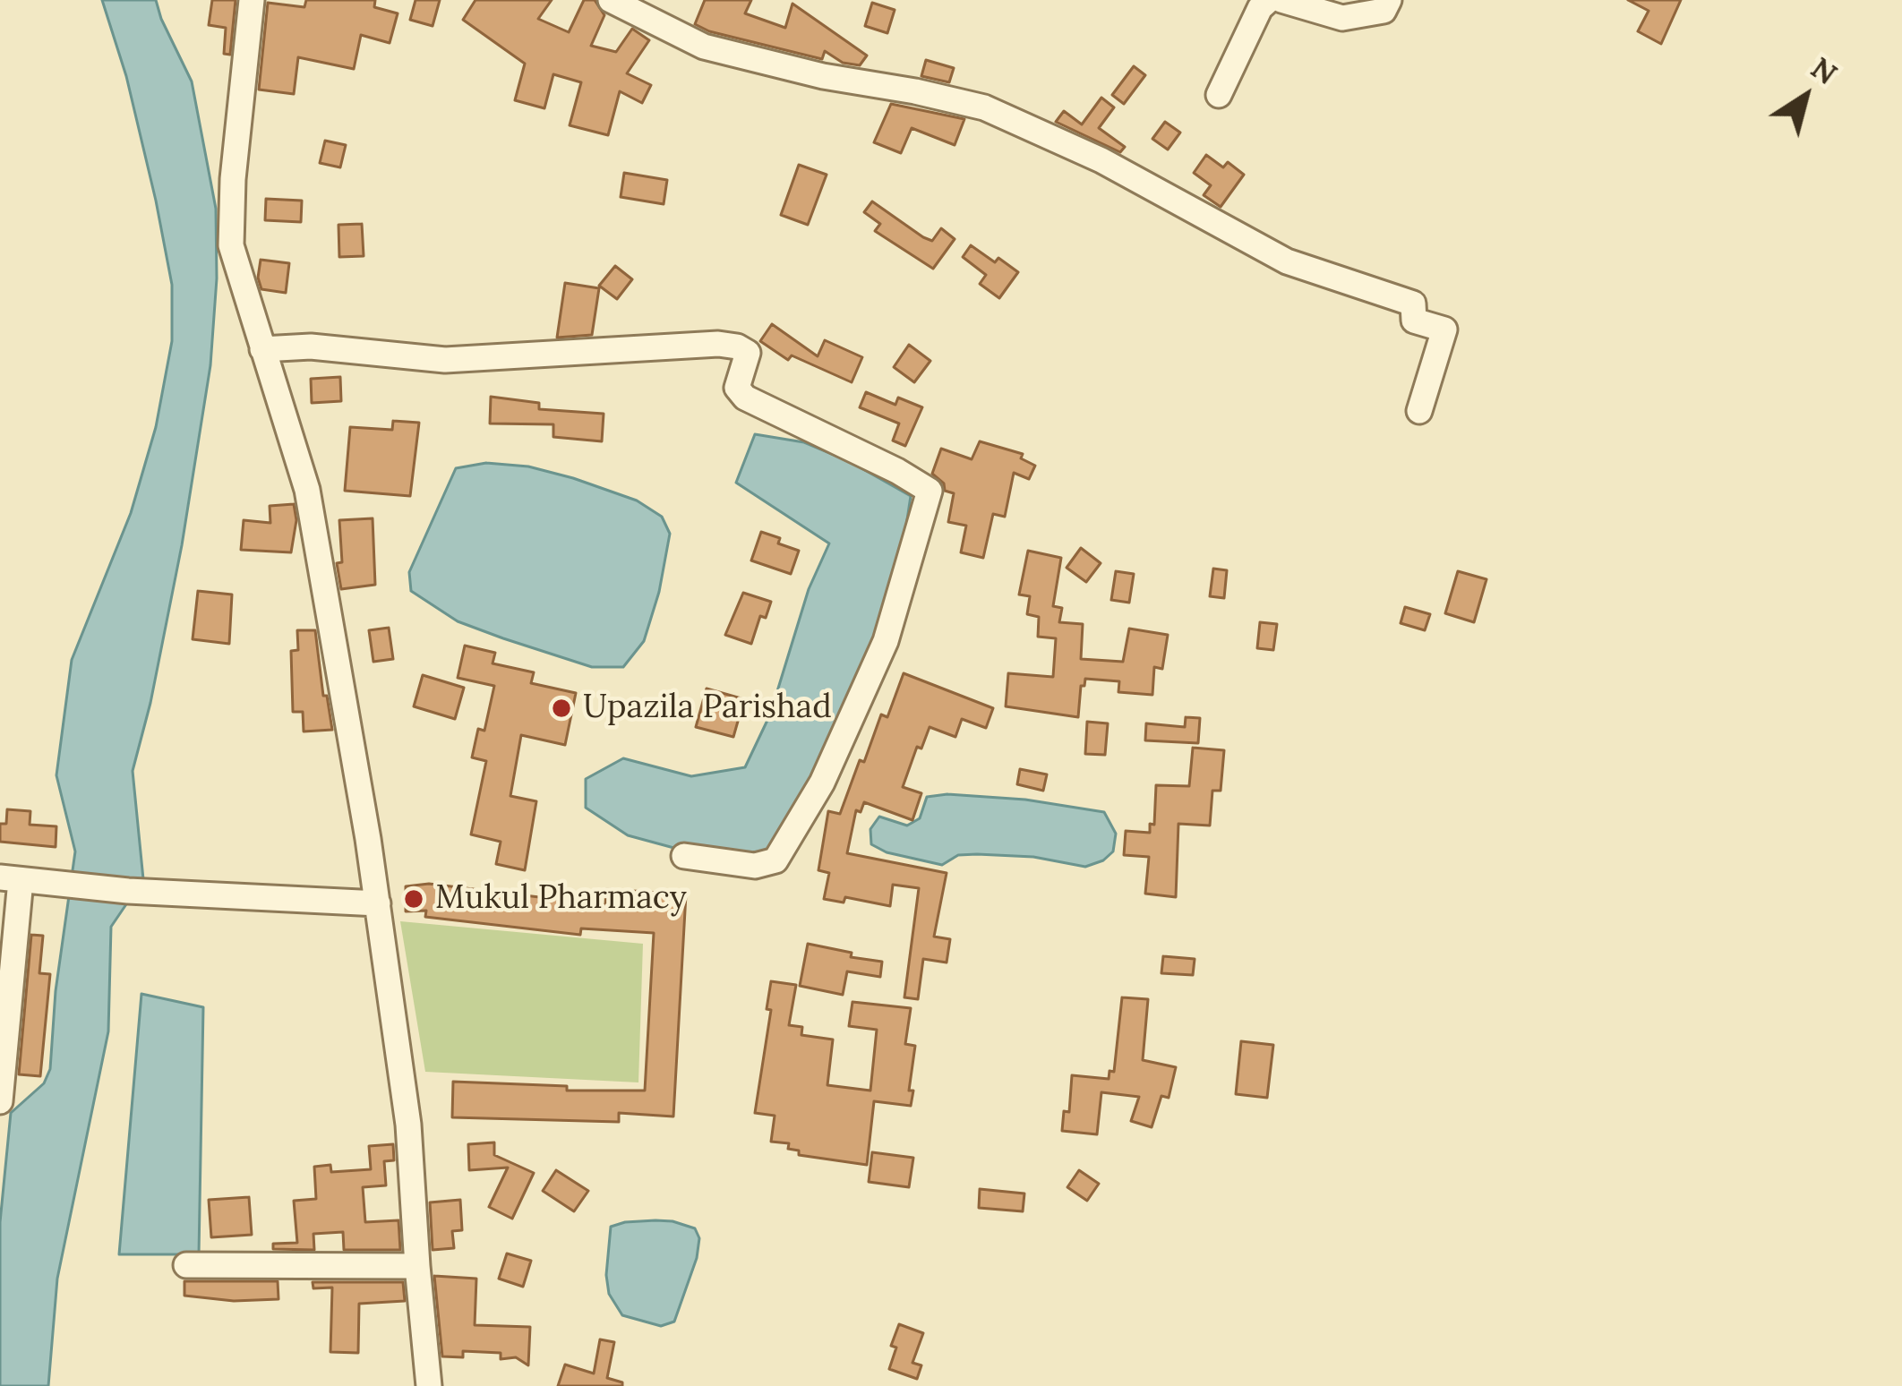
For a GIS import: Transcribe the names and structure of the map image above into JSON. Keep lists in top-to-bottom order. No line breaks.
{"places":["Upazila Parishad","Mukul Pharmacy"],"north":"top right"}
